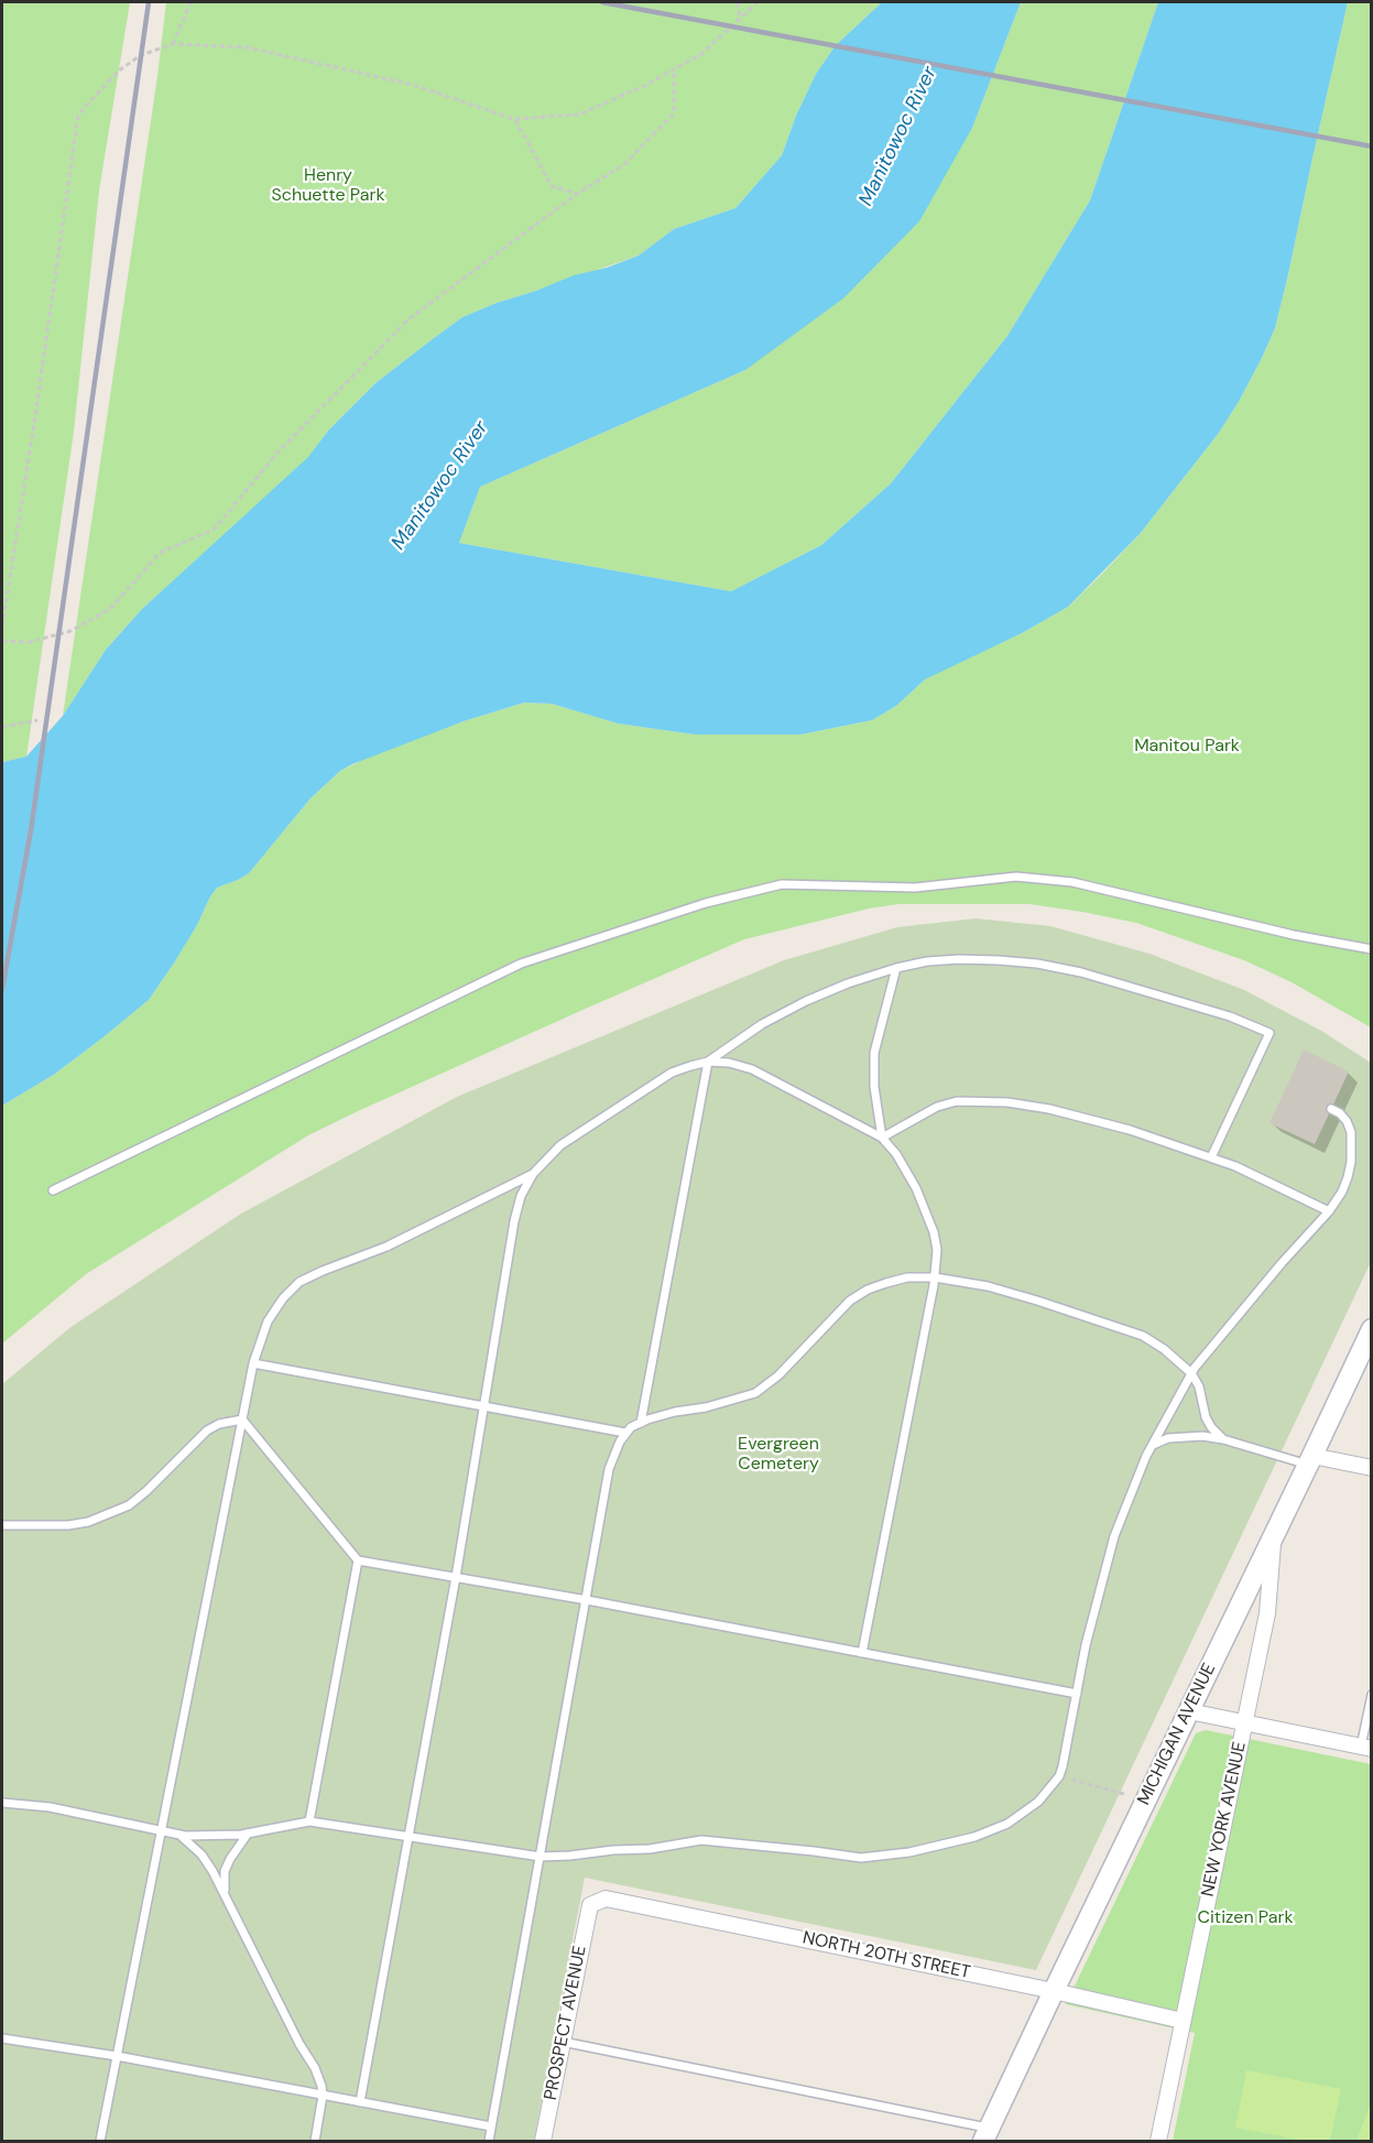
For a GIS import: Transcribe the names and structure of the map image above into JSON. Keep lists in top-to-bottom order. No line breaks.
{"streets":{"street":["MICHIGAN AVENUE","NEW YORK AVENUE","NORTH 20TH STREET","PROSPECT AVENUE"]},"crossings":[["MICHIGAN AVENUE","NEW YORK AVENUE"],["MICHIGAN AVENUE","NORTH 20TH STREET"],["NEW YORK AVENUE","NORTH 20TH STREET"],["NORTH 20TH STREET","PROSPECT AVENUE"]],"water":["Manitowoc River"],"parks":["Henry Schuette Park","Manitou Park","Evergreen Cemetery","Citizen Park"]}
